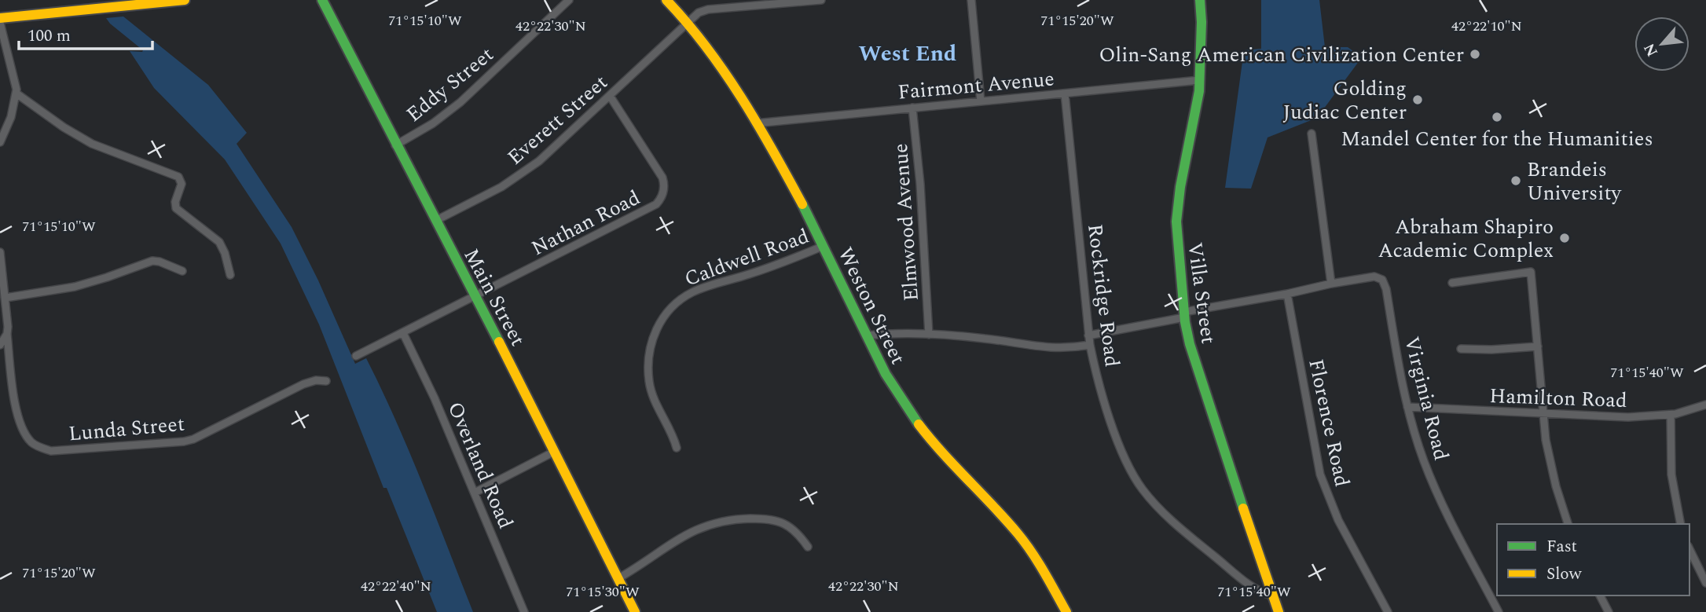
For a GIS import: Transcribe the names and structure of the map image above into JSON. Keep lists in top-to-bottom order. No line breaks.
{"streets":{"main road":["Villa Street","Main Street","Weston Street"],"street":["Eddy Street","Fairmont Avenue","Everett Street","Nathan Road","Elmwood Avenue","Caldwell Road","Rockridge Road","Hamilton Road","Virginia Road","Florence Road","Lunda Street","Overland Road"]},"crossings":[["Eddy Street","Main Street"],["Fairmont Avenue","Elmwood Avenue"],["Fairmont Avenue","Villa Street"],["Fairmont Avenue","Rockridge Road"],["Fairmont Avenue","Weston Street"],["Everett Street","Nathan Road"],["Everett Street","Main Street"],["Everett Street","Weston Street"],["Nathan Road","Main Street"],["Caldwell Road","Weston Street"],["Villa Street","Rockridge Road"],["Hamilton Road","Virginia Road"]],"districts":["West End"],"places":["Olin-Sang American Civilization Center","Golding Judiac Center","Mandel Center for the Humanities","Brandeis University","Abraham Shapiro Academic Complex"],"legend":["Fast","Slow"],"scale_bar":"100 m","north":"bottom left","coordinates":["71°15'20\"W","71°15'10\"W","42°22'30\"N","42°22'10\"N","71°15'40\"W","42°22'40\"N","71°15'30\"W"]}
